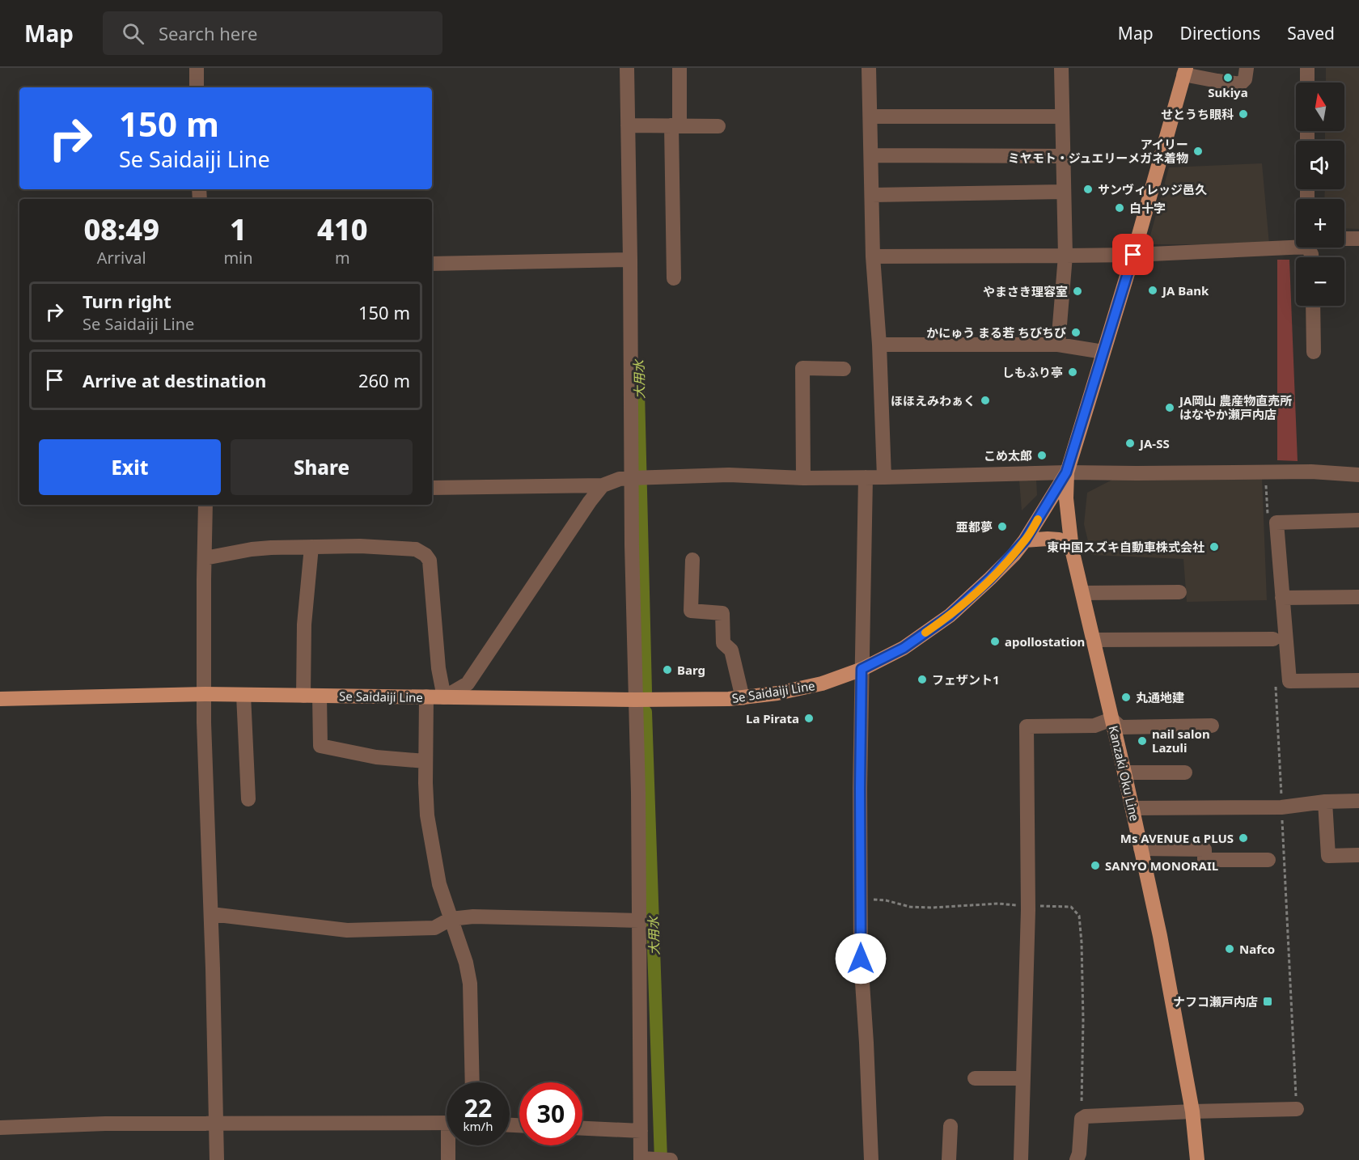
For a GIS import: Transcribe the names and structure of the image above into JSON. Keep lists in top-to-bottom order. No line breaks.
{"streets":{"main road":["Se Saidaiji Line","Kanzaki Oku Line"]},"crossings":[["Se Saidaiji Line","Kanzaki Oku Line"]],"water":["大用水"],"places":{"other":["Sukiya","せとうち眼科","アイリー ミヤモト・ジュエリーメガネ着物","サンヴィレッジ邑久","白十字","JA Bank","やまさき理容室","かにゅう まる若 ちびちび","しもふり亭","ほほえみわぁく","JA岡山 農産物直売所 はなやか瀬戸内店","JA-SS","こめ太郎","亜都夢","東中国スズキ自動車株式会社","apollostation","Barg","フェザント1","丸通地建","La Pirata","nail salon Lazuli","Ms AVENUE α PLUS","SANYO MONORAIL","Nafco"],"transit":["ナフコ瀬戸内店"]},"north":"top","page":{"header":"Map","search":"Search here","nav":["Map","Directions","Saved"],"map_buttons":["+","−"],"turn":["150 m","Se Saidaiji Line"],"eta":["08:49","Arrival","1","min","410","m"],"list":[{"name":"Turn right","note":"Se Saidaiji Line","value":"150 m"},{"name":"Arrive at destination","value":"260 m"}],"buttons":["Exit","Share"],"speed":"22 km/h","limit":"30"}}
